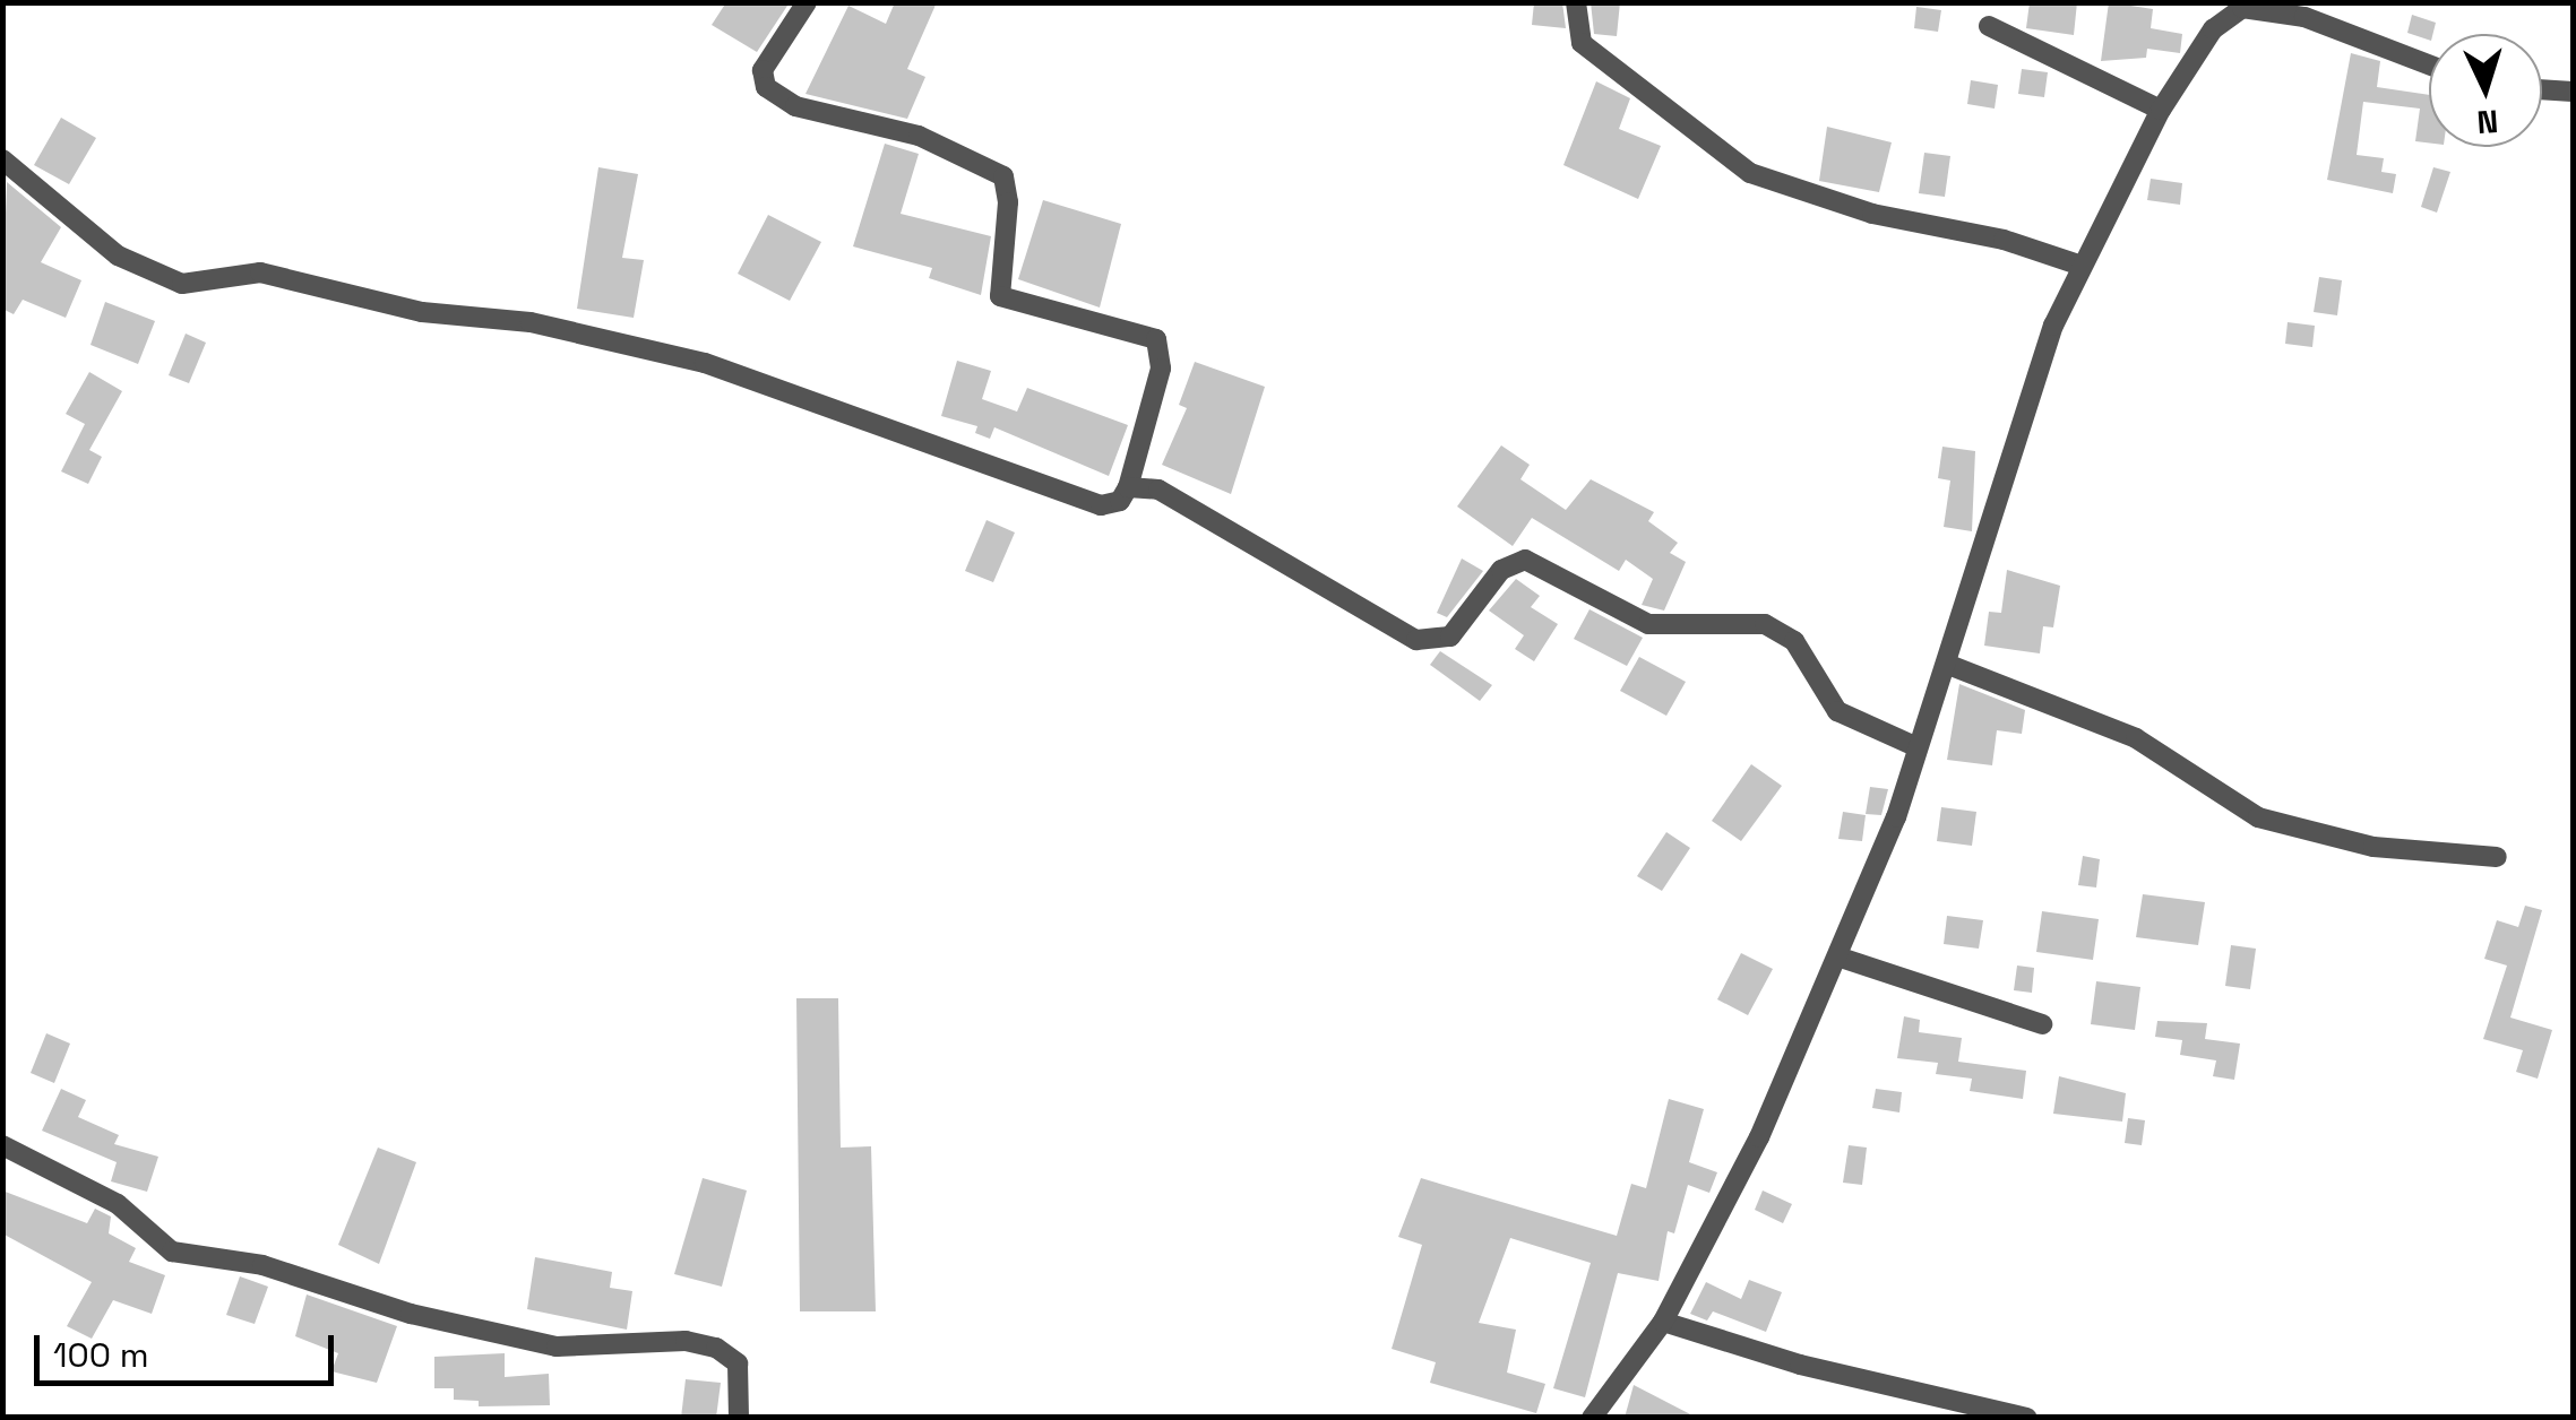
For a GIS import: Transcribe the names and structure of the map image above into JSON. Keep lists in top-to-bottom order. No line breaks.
{"scale_bar":"100 m","north":"bottom"}
